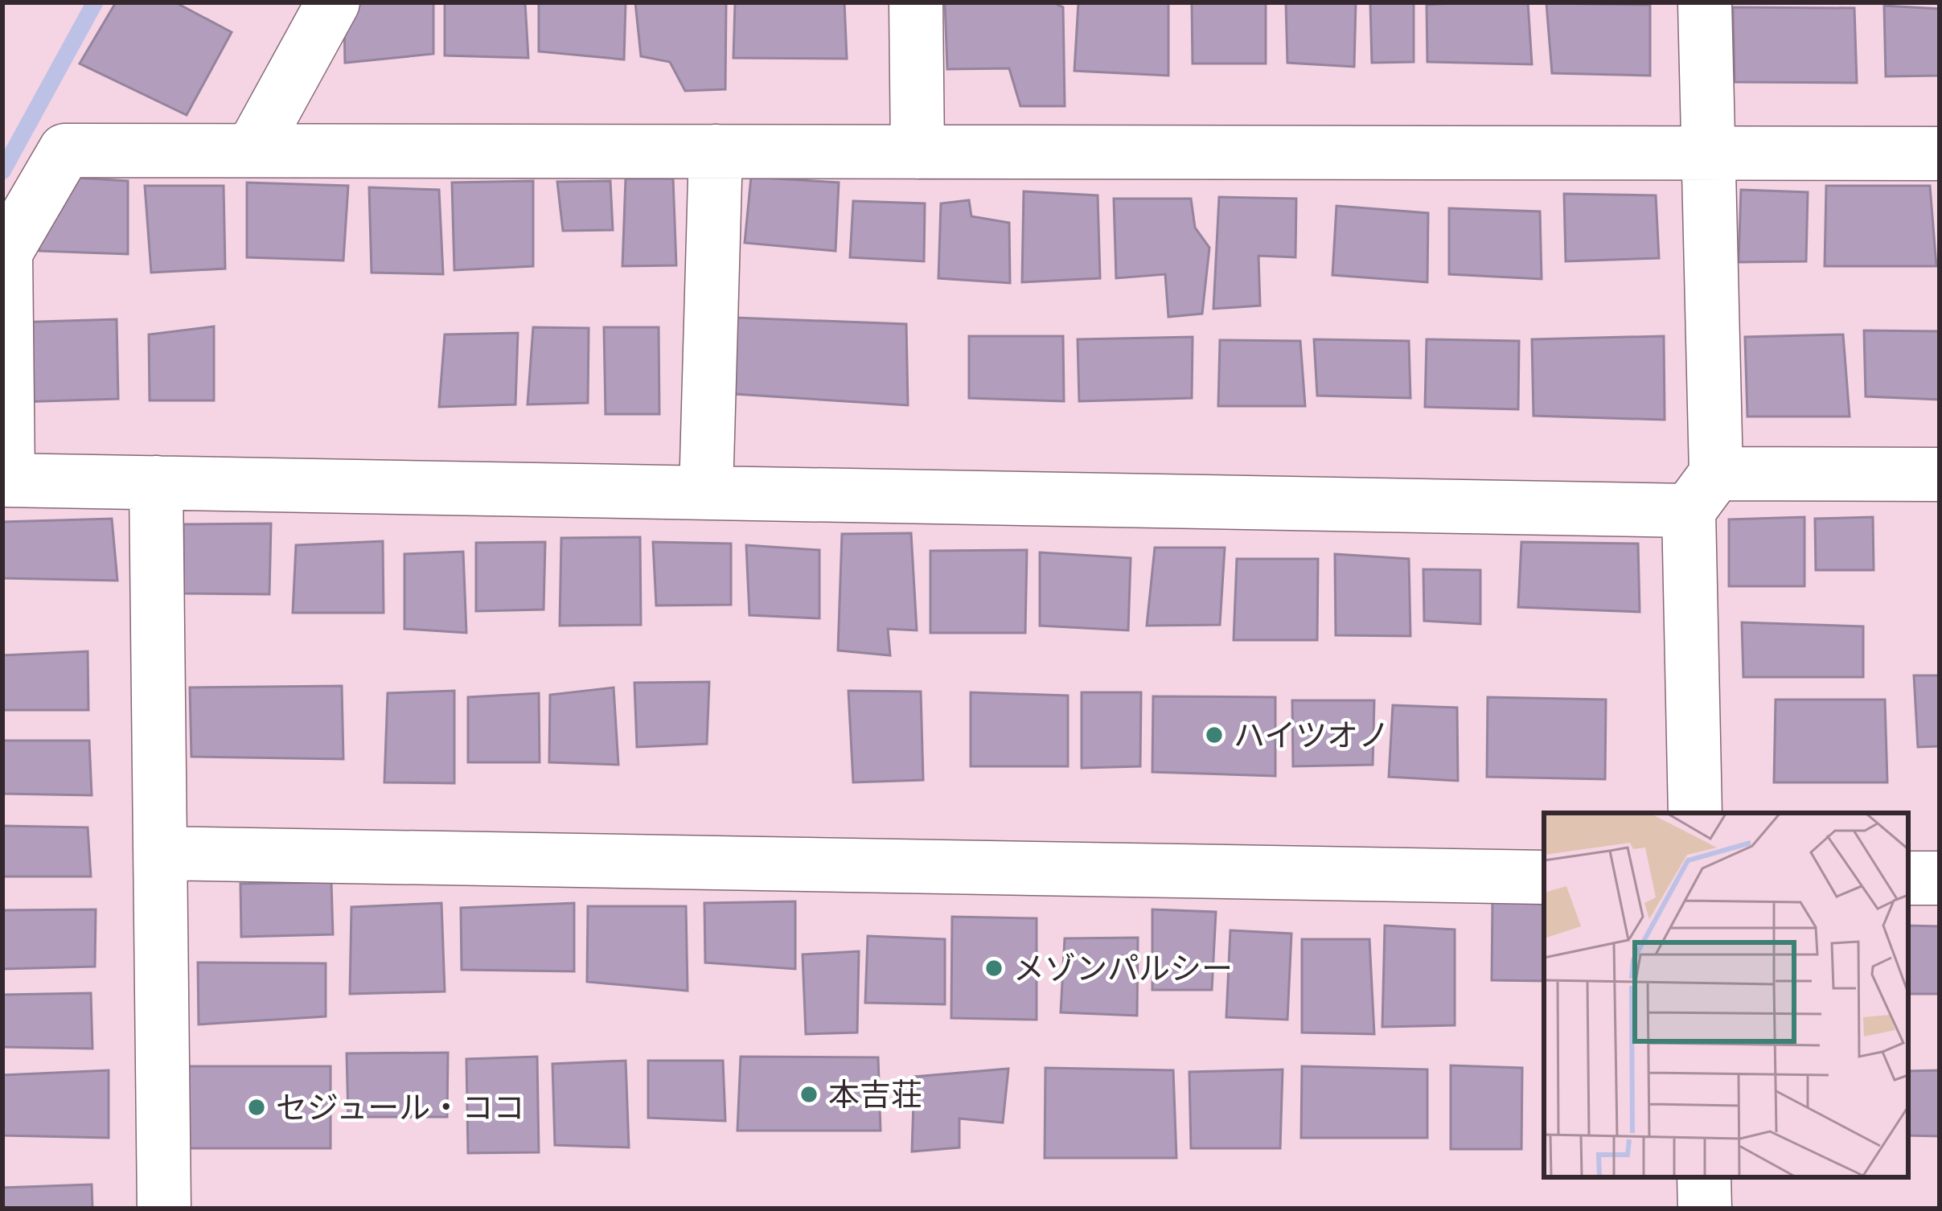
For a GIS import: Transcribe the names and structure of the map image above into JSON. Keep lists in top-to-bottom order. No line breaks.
{"places":["ハイツオノ","メゾンパルシー","本吉荘","セジュール・ココ"]}
